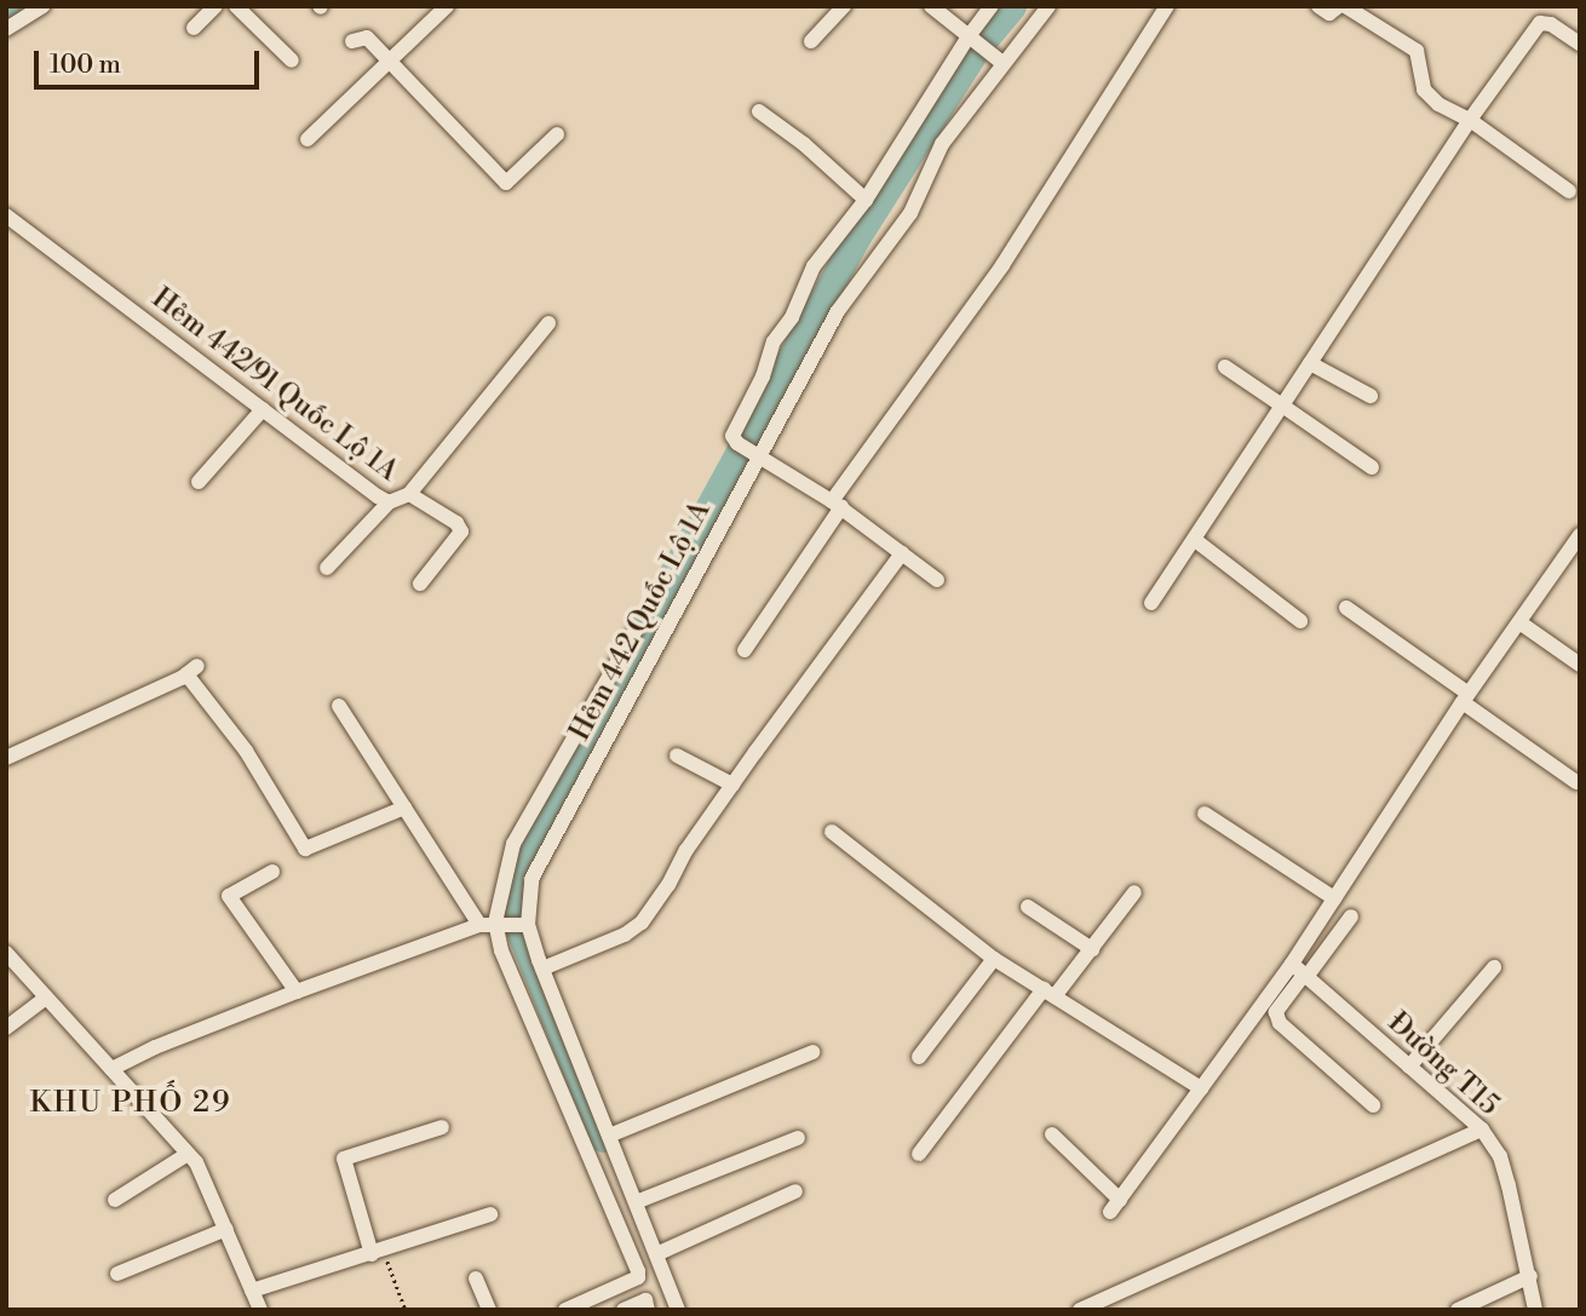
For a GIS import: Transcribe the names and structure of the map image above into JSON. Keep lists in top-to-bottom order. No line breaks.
{"streets":{"street":["Hẻm 442/91 Quốc Lộ 1A","Hẻm 442 Quốc Lộ 1A","Đường T15"]},"districts":["KHU PHỐ 29"],"scale_bar":"100 m"}
